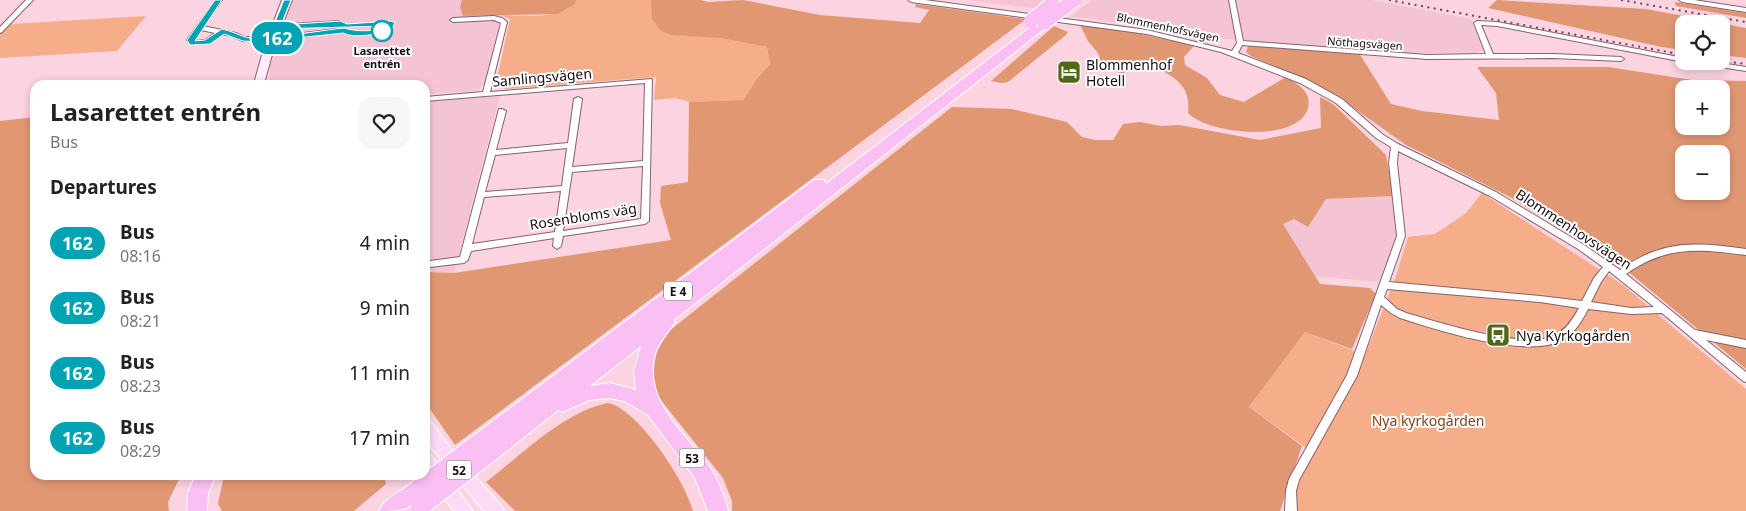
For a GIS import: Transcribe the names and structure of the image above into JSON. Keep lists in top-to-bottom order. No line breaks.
{"streets":{"highway":["E 4","53"],"main road":["52"],"street":["Blommenhofsvägen","Nöthagsvägen","Samlingsvägen","Rosenbloms väg","Blommenhovsvägen"]},"crossings":[["Blommenhofsvägen","Blommenhovsvägen"],["Samlingsvägen","Rosenbloms väg"],["E 4","53"]],"parks":["Nya kyrkogården"],"places":{"other":["Lasarettet entrén"],"hotel":["Blommenhof Hotell"],"bus stop":["Nya Kyrkogården"]},"lines":["bus line 162"],"page":{"on_map":"162","map_buttons":["+","−"],"heading":[["Lasarettet entrén","Bus"],"Departures"],"list":[{"mark":"162","name":"Bus","note":"08:16","value":"4 min"},{"mark":"162","name":"Bus","note":"08:21","value":"9 min"},{"mark":"162","name":"Bus","note":"08:23","value":"11 min"},{"mark":"162","name":"Bus","note":"08:29","value":"17 min"}]}}
